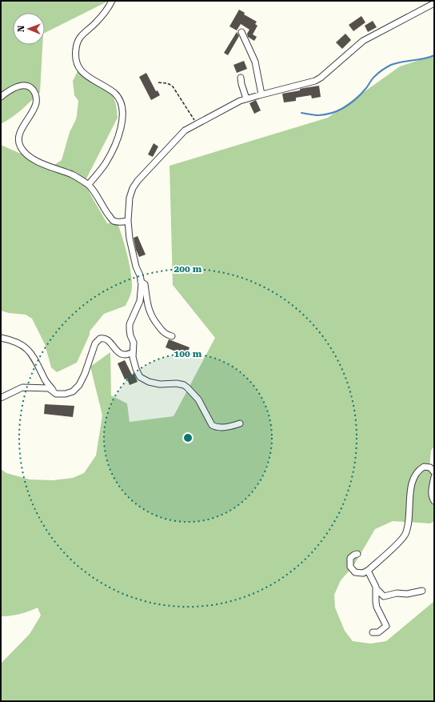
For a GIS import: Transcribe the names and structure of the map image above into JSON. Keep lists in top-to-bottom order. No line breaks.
{"north":"left","rings":["200 m","100 m"]}
